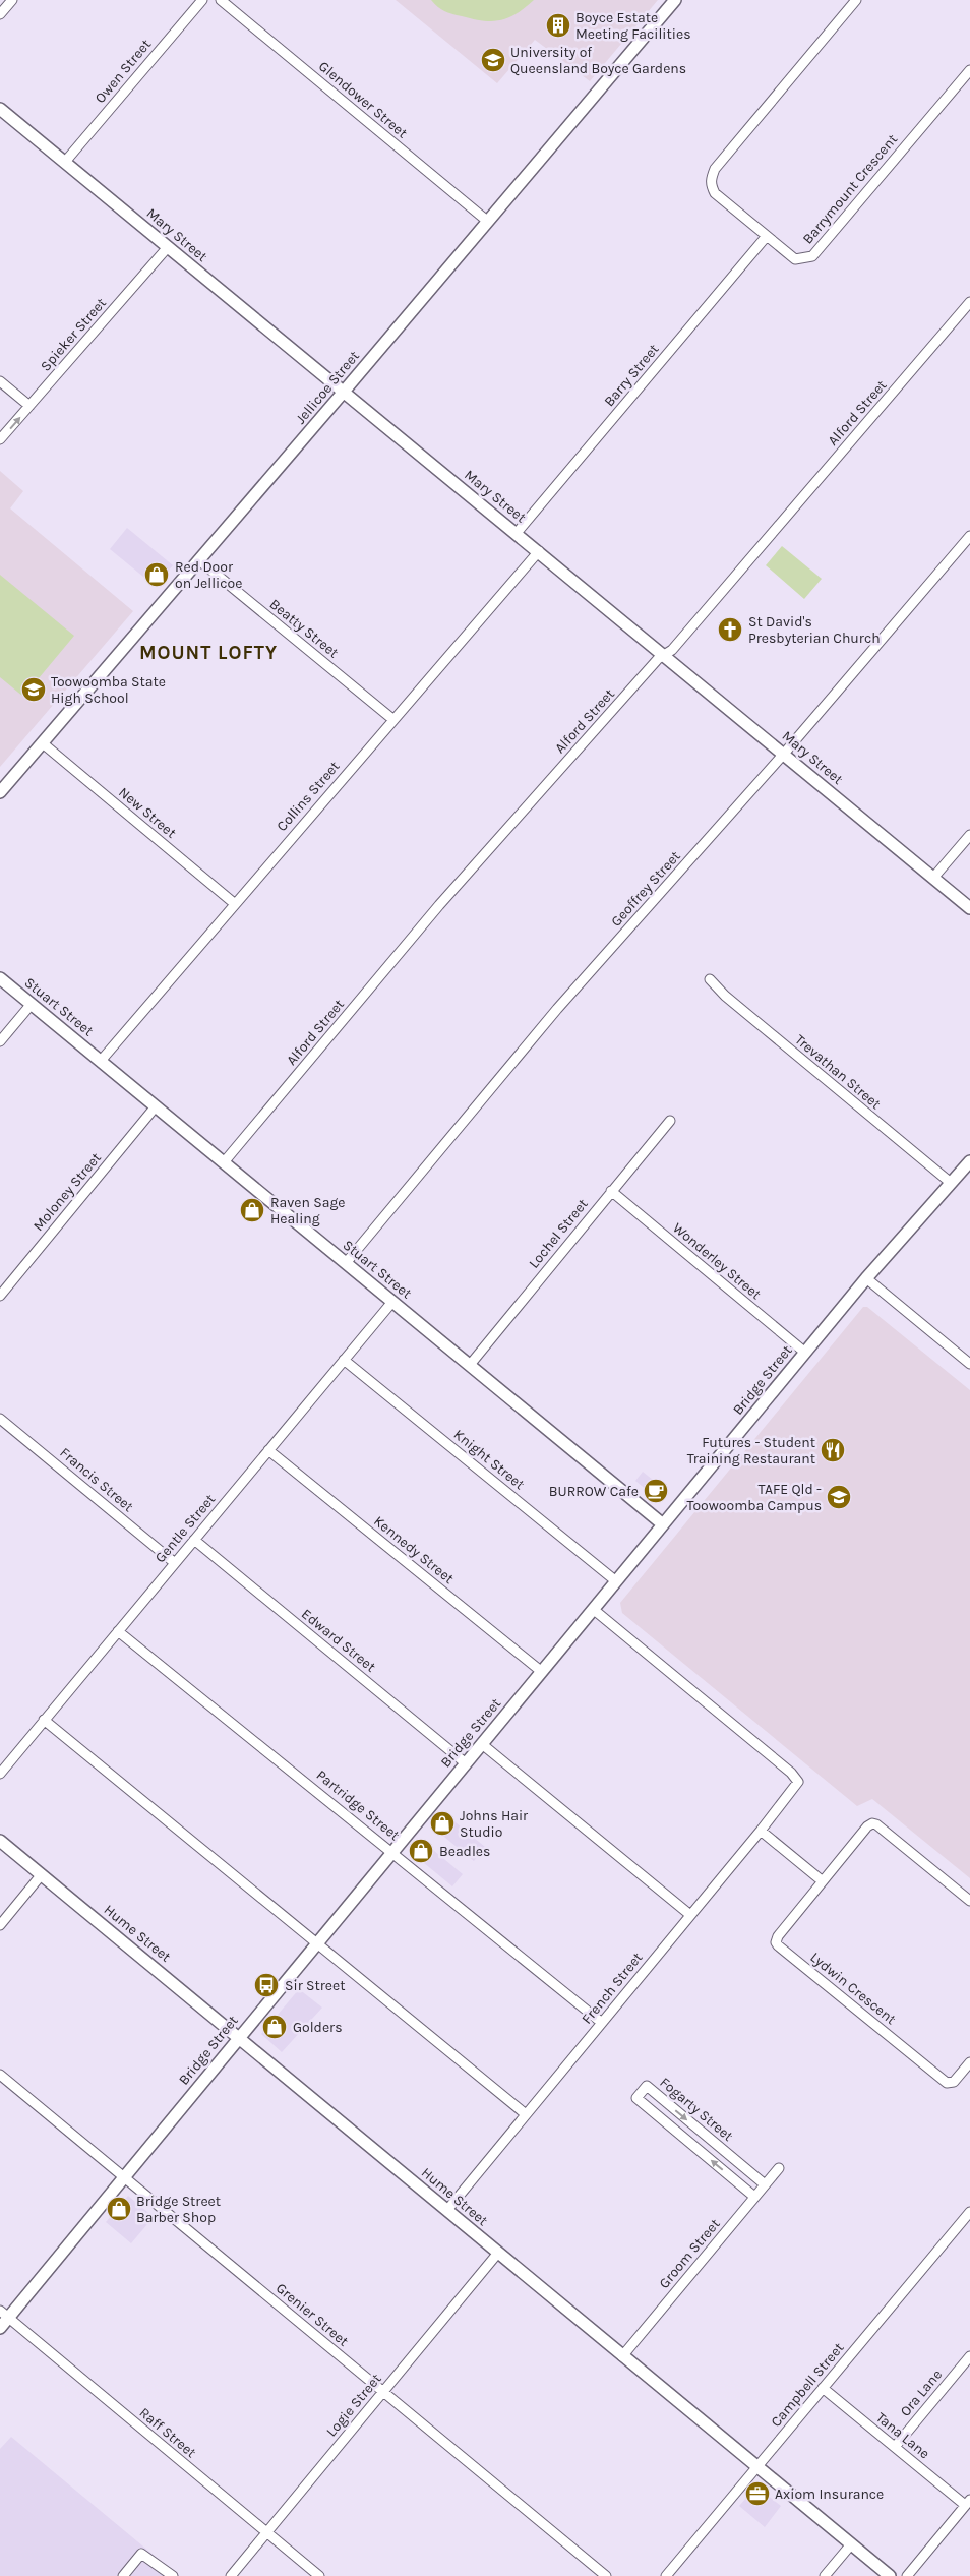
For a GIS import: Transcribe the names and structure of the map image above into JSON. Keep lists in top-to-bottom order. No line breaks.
{"streets":{"street":["Owen Street","Glendower Street","Barrymount Crescent","Mary Street","Spieker Street","Barry Street","Jellicoe Street","Alford Street","Beatty Street","Collins Street","New Street","Geoffrey Street","Stuart Street","Trevathan Street","Moloney Street","Lochel Street","Wonderley Street","Bridge Street","Knight Street","Francis Street","Gentle Street","Kennedy Street","Edward Street","Partridge Street","Hume Street","French Street","Lydwin Crescent","Fogarty Street","Groom Street","Grenier Street","Campbell Street","Ora Lane","Logie Street","Raff Street","Tana Lane"]},"crossings":[["Owen Street","Mary Street"],["Glendower Street","Jellicoe Street"],["Barrymount Crescent","Barry Street"],["Mary Street","Spieker Street"],["Mary Street","Barry Street"],["Mary Street","Jellicoe Street"],["Mary Street","Alford Street"],["Mary Street","Collins Street"],["Mary Street","Geoffrey Street"],["Jellicoe Street","Beatty Street"],["Jellicoe Street","New Street"],["Alford Street","Stuart Street"],["Beatty Street","Collins Street"],["Collins Street","New Street"],["Collins Street","Stuart Street"],["Geoffrey Street","Stuart Street"],["Stuart Street","Moloney Street"],["Stuart Street","Lochel Street"],["Stuart Street","Bridge Street"],["Stuart Street","Gentle Street"],["Trevathan Street","Bridge Street"],["Lochel Street","Wonderley Street"],["Wonderley Street","Bridge Street"],["Bridge Street","Knight Street"],["Bridge Street","Kennedy Street"],["Bridge Street","Edward Street"],["Bridge Street","Partridge Street"],["Bridge Street","Hume Street"],["Bridge Street","French Street"],["Bridge Street","Grenier Street"],["Bridge Street","Raff Street"],["Knight Street","Gentle Street"],["Francis Street","Gentle Street"],["Gentle Street","Kennedy Street"],["Gentle Street","Edward Street"],["Gentle Street","Partridge Street"],["Partridge Street","French Street"],["Hume Street","French Street"],["Hume Street","Groom Street"],["Hume Street","Campbell Street"],["Hume Street","Logie Street"],["Fogarty Street","Groom Street"],["Grenier Street","Logie Street"],["Campbell Street","Tana Lane"],["Ora Lane","Tana Lane"],["Logie Street","Raff Street"]],"districts":["MOUNT LOFTY"],"places":{"building":["Boyce Estate Meeting Facilities"],"school or university":["University of Queensland Boyce Gardens","Toowoomba State High School","TAFE Qld - Toowoomba Campus"],"shop":["Red Door on Jellicoe","Raven Sage Healing","Johns Hair Studio","Beadles","Golders","Bridge Street Barber Shop"],"church":["St David's Presbyterian Church"],"restaurant":["Futures - Student Training Restaurant"],"cafe":["BURROW Cafe"],"bus stop":["Sir Street"],"office":["Axiom Insurance"]}}
